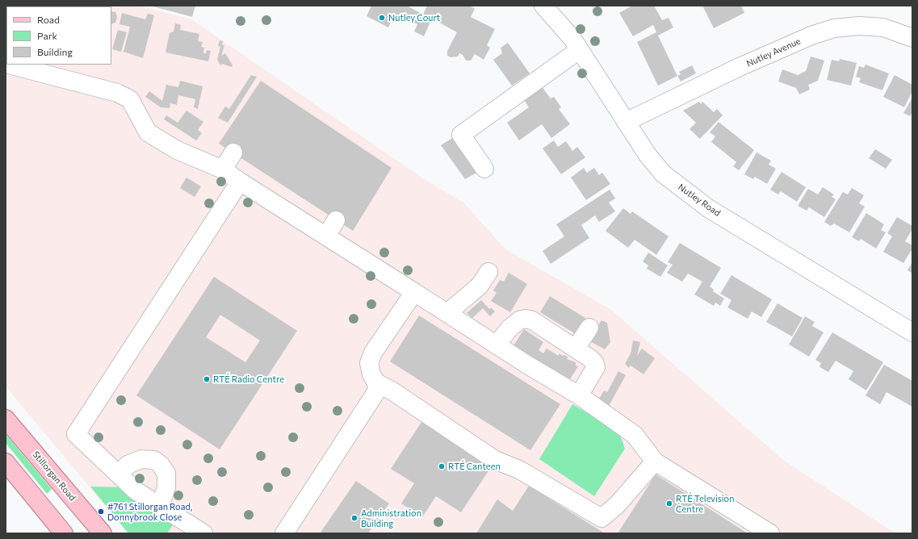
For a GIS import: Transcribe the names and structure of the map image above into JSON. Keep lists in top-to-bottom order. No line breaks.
{"streets":{"main road":["Stillorgan Road"],"street":["Nutley Avenue","Nutley Road"]},"crossings":[["Nutley Avenue","Nutley Road"]],"places":["Nutley Court","RTÉ Radio Centre","RTÉ Canteen","RTÉ Television Centre","#761 Stillorgan Road, Donnybrook Close","Administration Building"],"legend":["Road","Park","Building"]}
